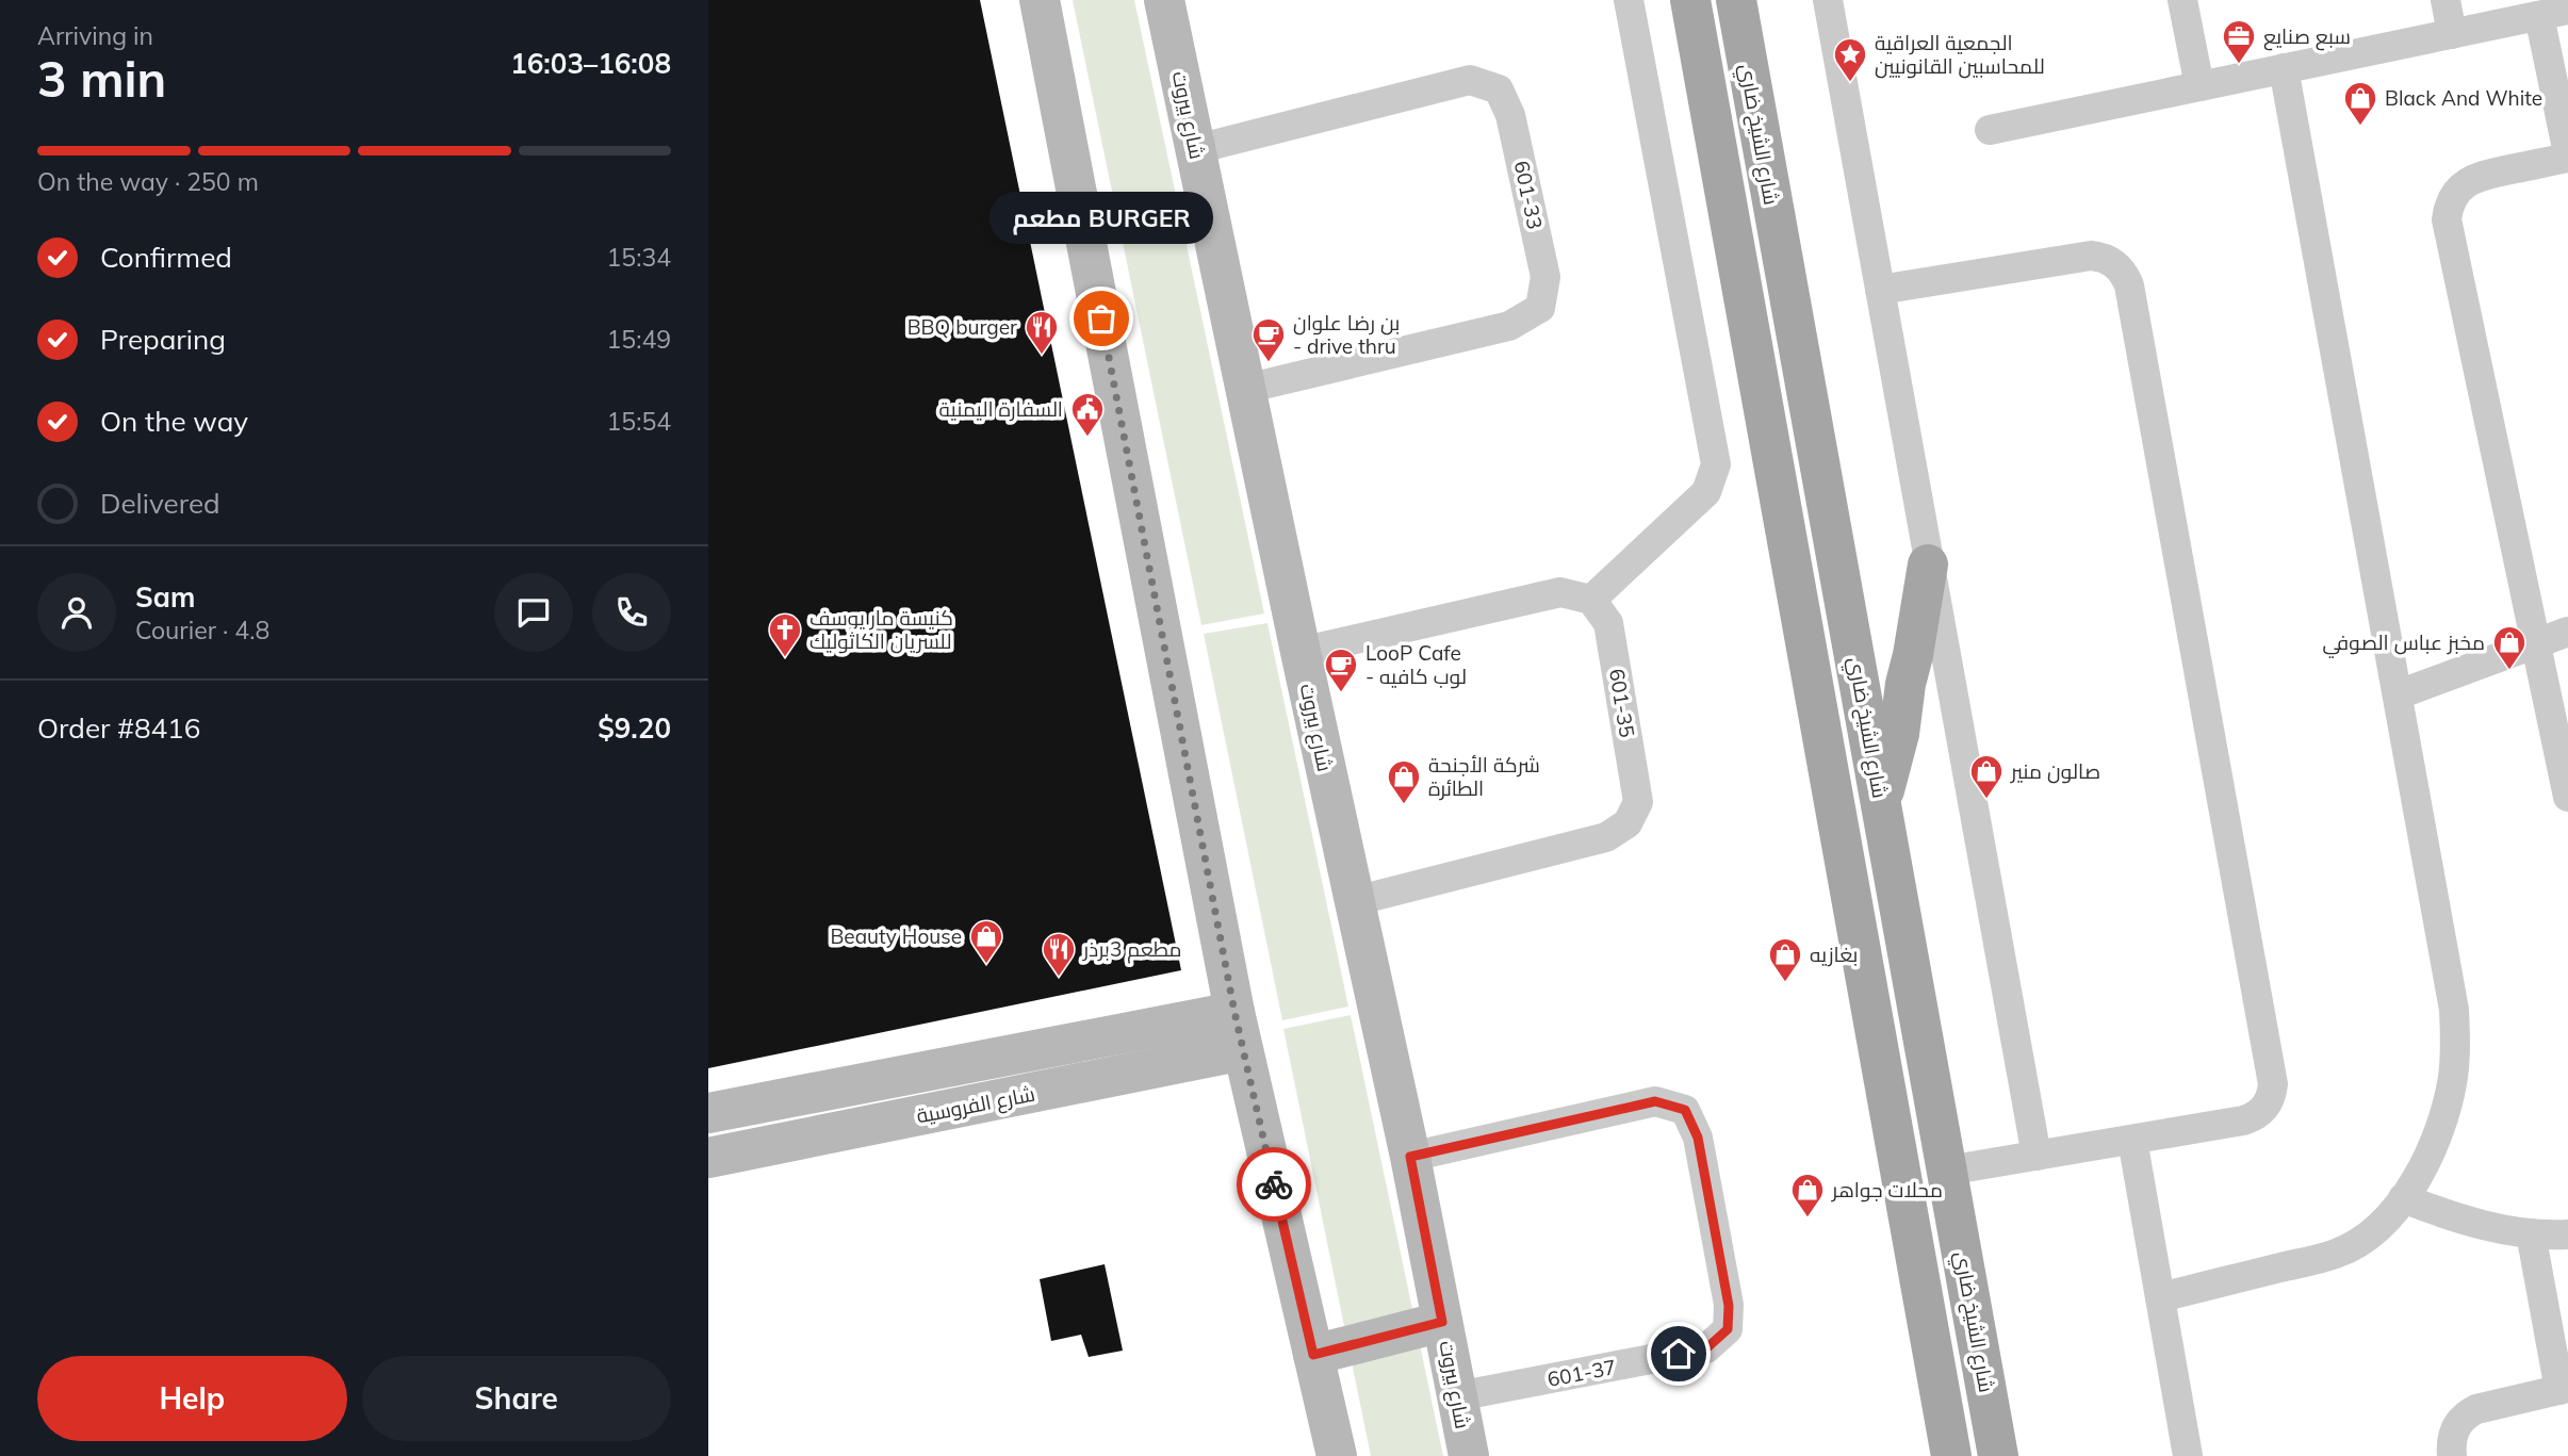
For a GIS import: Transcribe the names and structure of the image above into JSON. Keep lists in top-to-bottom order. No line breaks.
{"streets":{"main road":["شارع بيروت","شارع الشيخ ضاري","شارع الفروسية"],"street":["601-33","601-35","601-37"]},"crossings":[["شارع بيروت","601-33"],["شارع بيروت","601-35"],["شارع بيروت","601-37"]],"places":{"office":["سبع صنايع"],"place":["الجمعية العراقية للمحاسبين القانونيين"],"shop":["Black And White","مخبز عباس الصوفي","صالون منير","شركة الأجنحة الطائرة","Beauty House","بغازيه","محلات جواهر"],"other":["مطعم BURGER"],"restaurant":["BBQ burger","مطعم 3برذر"],"cafe":["بن رضا علوان - drive thru","LooP Cafe - لوب كافيه"],"public building":["السفارة اليمنية"],"church":["كنيسة مار يوسف للسريان الكاثوليك"]},"page":{"heading":["3 min","Arriving in","16:03–16:08"],"panel":["Sam","Courier · 4.8","Order #8416","$9.20"],"bar":"On the way · 250 m","bubble":"مطعم BURGER","list":[["Confirmed","15:34"],["Preparing","15:49"],["On the way","15:54"],"Delivered"],"buttons":["Help","Share"]}}
